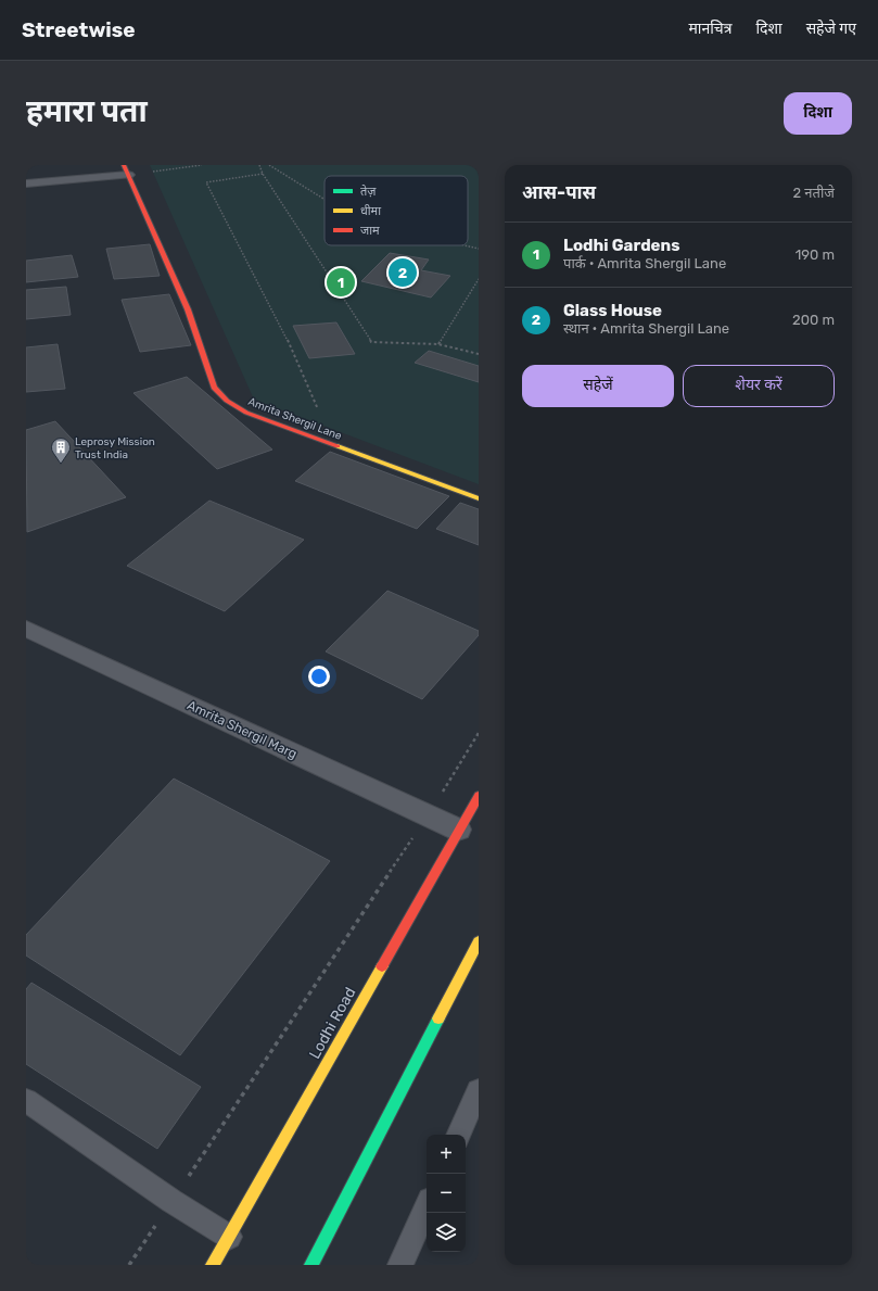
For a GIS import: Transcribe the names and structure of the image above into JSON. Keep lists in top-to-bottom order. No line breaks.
{"streets":{"street":["Amrita Shergil Lane","Amrita Shergil Marg","Lodhi Road"]},"crossings":[["Amrita Shergil Marg","Lodhi Road"]],"places":{"building":["Leprosy Mission Trust India"]},"legend":["तेज़","धीमा","जाम"],"page":{"header":"Streetwise","nav":["मानचित्र","दिशा","सहेजे गए"],"buttons":["दिशा",["सहेजें","शेयर करें"]],"title":"हमारा पता","heading":["आस-पास","2 नतीजे"],"list":[{"mark":"1","name":"Lodhi Gardens","note":"पार्क · Amrita Shergil Lane","value":"190 m"},{"mark":"2","name":"Glass House","note":"स्थान · Amrita Shergil Lane","value":"200 m"}],"pins":["2","1"],"map_buttons":["+","−"]}}
